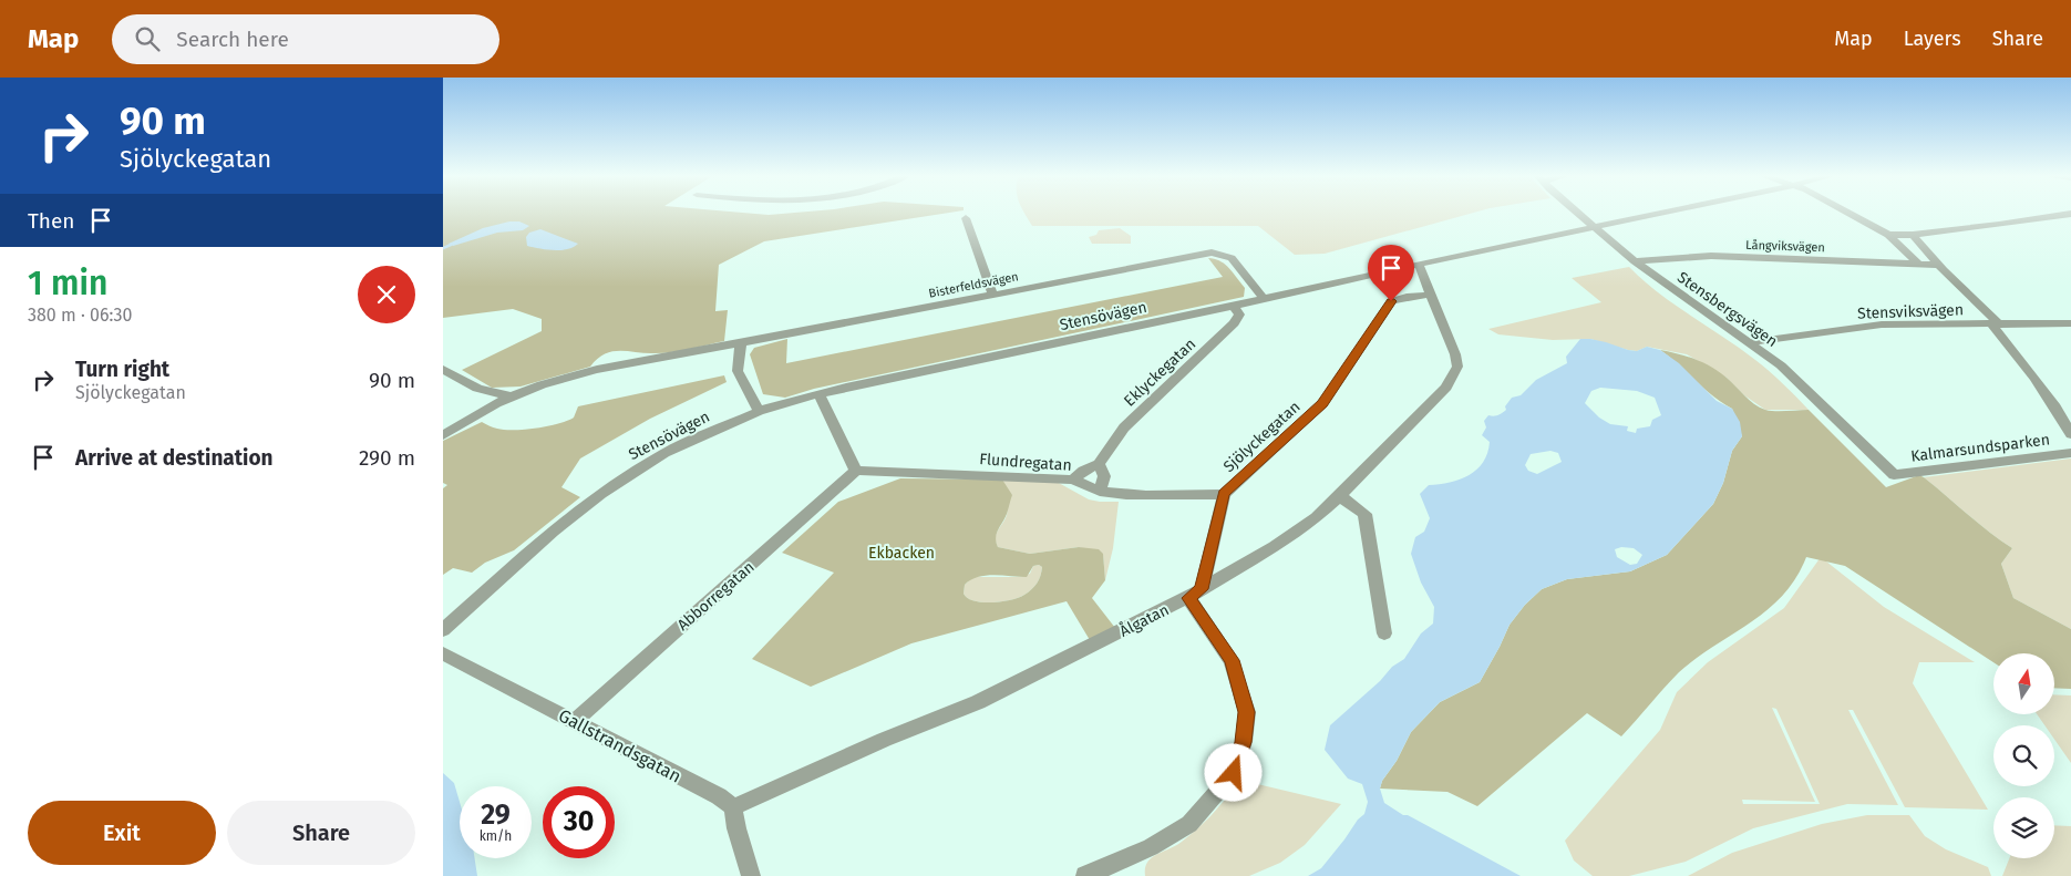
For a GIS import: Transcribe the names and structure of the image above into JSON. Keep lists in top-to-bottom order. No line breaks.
{"streets":{"street":["Långviksvägen","Bisterfeldsvägen","Stensbergsvägen","Stensviksvägen","Stensövägen","Eklyckegatan","Sjölyckegatan","Kalmarsundsparken","Flundregatan","Abborregatan","Ålgatan","Gallstrandsgatan"]},"crossings":[["Långviksvägen","Stensbergsvägen"],["Bisterfeldsvägen","Stensövägen"],["Stensbergsvägen","Stensviksvägen"],["Stensbergsvägen","Stensövägen"],["Stensbergsvägen","Kalmarsundsparken"],["Stensövägen","Eklyckegatan"],["Stensövägen","Ålgatan"],["Eklyckegatan","Flundregatan"],["Sjölyckegatan","Flundregatan"],["Sjölyckegatan","Ålgatan"],["Flundregatan","Abborregatan"],["Abborregatan","Gallstrandsgatan"],["Ålgatan","Gallstrandsgatan"]],"parks":["Ekbacken"],"north":"top","page":{"header":"Map","search":"Search here","nav":["Map","Layers","Share"],"turn":["90 m","Sjölyckegatan"],"then":"Then","heading":["1 min","380 m · 06:30"],"list":[{"name":"Turn right","note":"Sjölyckegatan","value":"90 m"},{"name":"Arrive at destination","value":"290 m"}],"speed":"29 km/h","limit":"30","buttons":["Exit","Share"]}}
